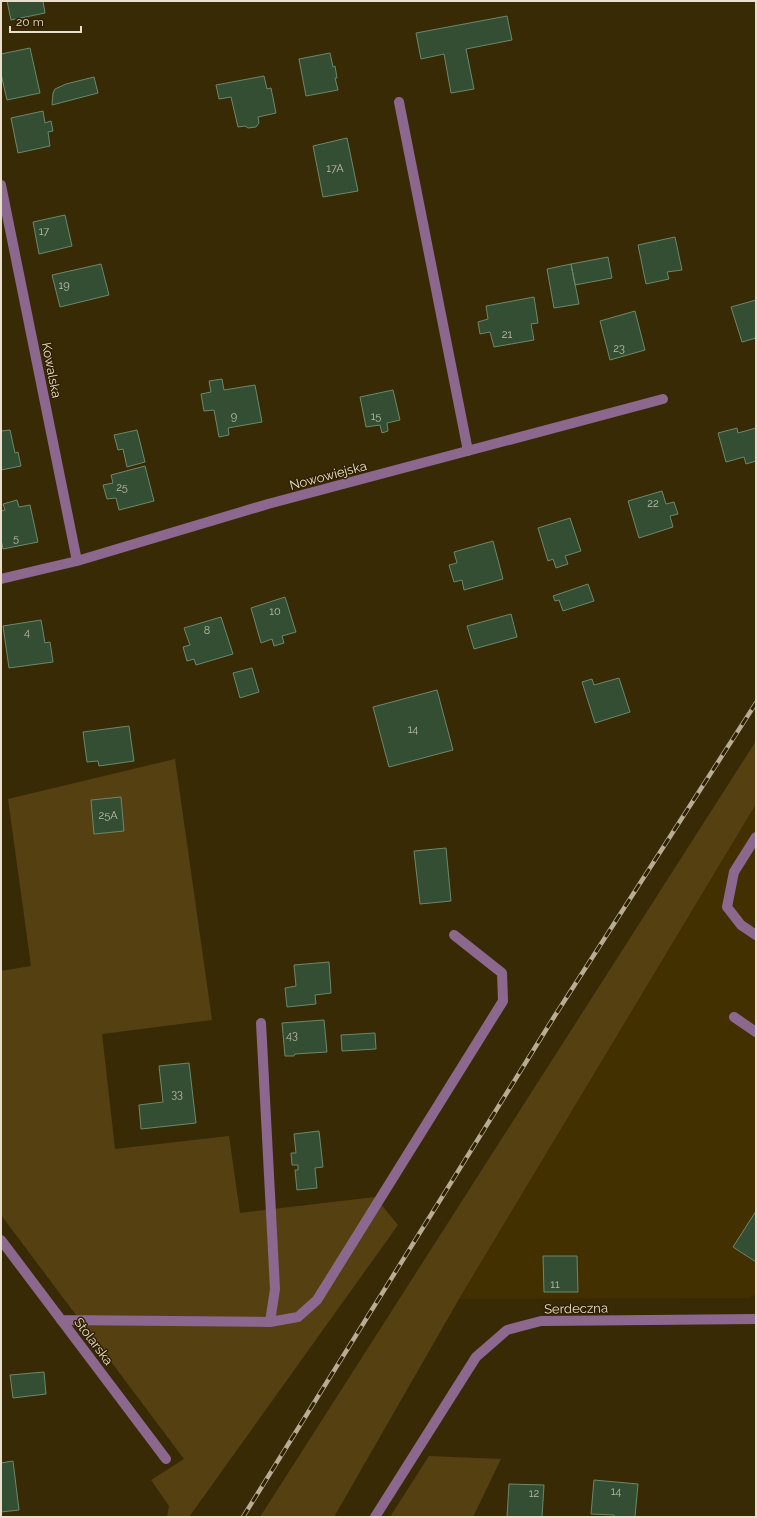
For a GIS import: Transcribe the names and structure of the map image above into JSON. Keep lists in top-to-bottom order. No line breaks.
{"streets":{"street":["Kowalska","Nowowiejska","Serdeczna","Stolarska"]},"crossings":[["Kowalska","Nowowiejska"]],"house_numbers":["17A","17","19","21","23","9","15","25","22","5","10","8","4","14","25A","43","33","11","14","12"],"scale_bar":"20 m"}
